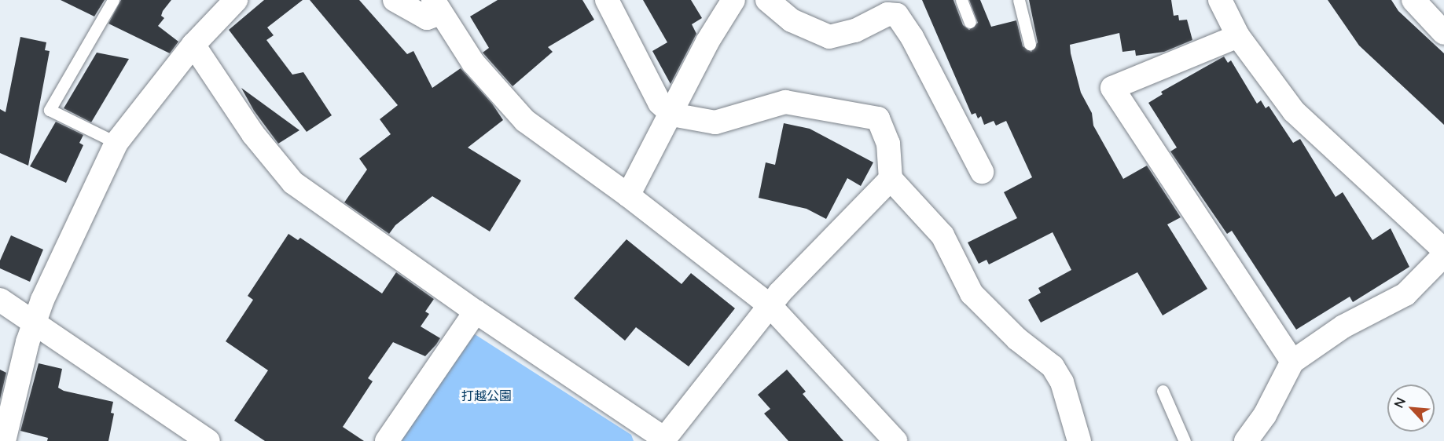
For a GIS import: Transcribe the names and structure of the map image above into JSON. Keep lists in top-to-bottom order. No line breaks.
{"parks":["打越公園"],"north":"top left"}
